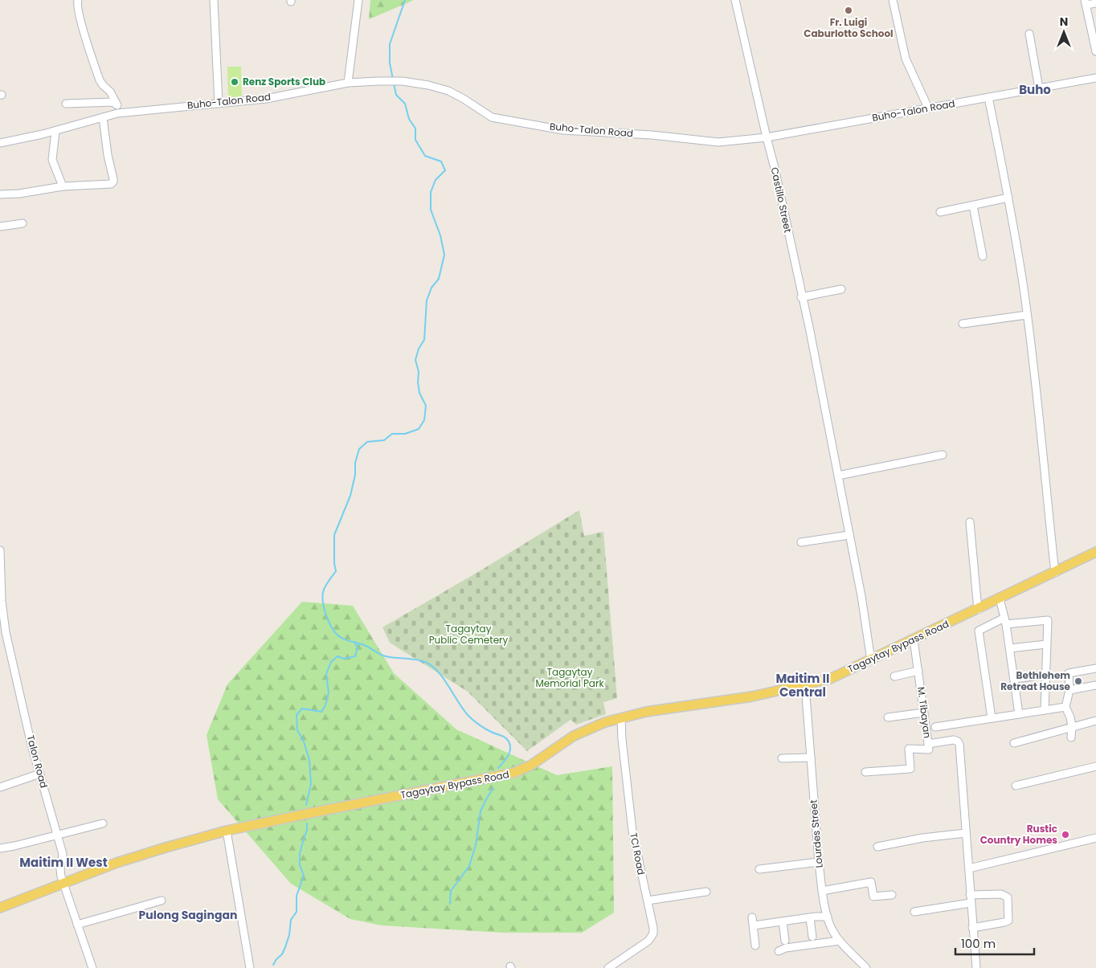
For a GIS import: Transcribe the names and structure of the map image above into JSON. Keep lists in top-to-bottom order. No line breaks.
{"streets":{"main road":["Tagaytay Bypass Road"],"street":["Buho-Talon Road","Castillo Street","M. Tibayan","Talon Road","Lourdes Street","TCI Road"]},"crossings":[["Buho-Talon Road","Castillo Street"],["Castillo Street","Tagaytay Bypass Road"],["Tagaytay Bypass Road","M. Tibayan"],["Tagaytay Bypass Road","Talon Road"],["Tagaytay Bypass Road","Lourdes Street"],["Tagaytay Bypass Road","TCI Road"]],"districts":["Buho","Maitim II Central","Maitim II West","Pulong Sagingan"],"parks":["Tagaytay Public Cemetery","Tagaytay Memorial Park"],"places":["Fr. Luigi Caburlotto School","Renz Sports Club","Bethlehem Retreat House","Rustic Country Homes"],"scale_bar":"100 m","north":"top"}
